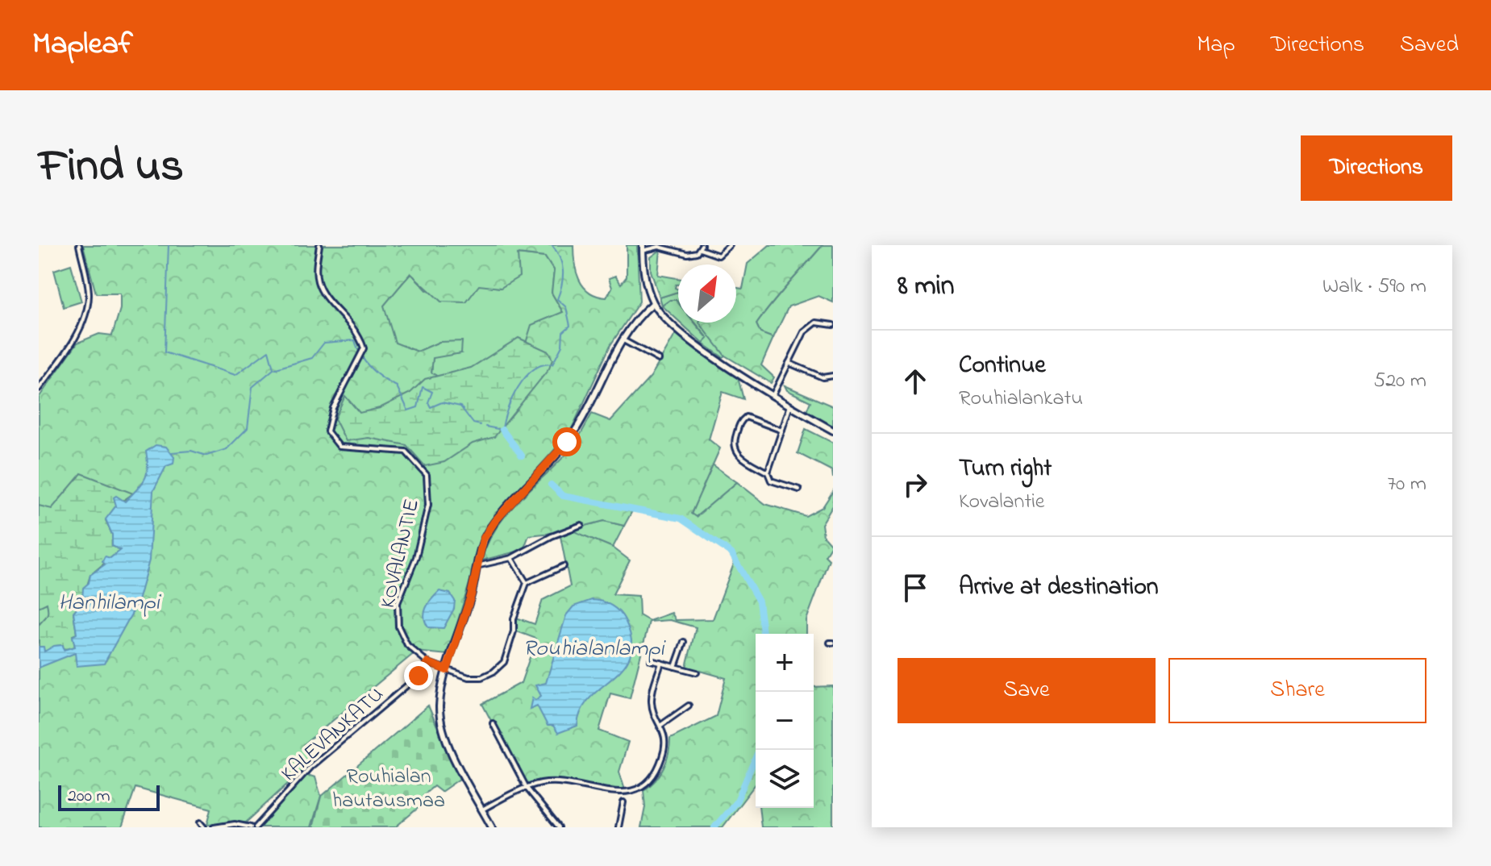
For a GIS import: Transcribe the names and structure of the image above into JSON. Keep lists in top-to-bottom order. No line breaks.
{"streets":{"street":["KOVALANTIE","KALEVANKATU"]},"crossings":[["KOVALANTIE","KALEVANKATU"]],"water":["Hanhilampi","Rouhialanlampi"],"parks":["Rouhialan hautausmaa"],"scale_bar":"200 m","north":"top right","page":{"header":"Mapleaf","nav":["Map","Directions","Saved"],"title":"Find us","buttons":["Directions",["Save","Share"]],"heading":["8 min","Walk · 590 m"],"list":[["Continue","Rouhialankatu","520 m"],["Turn right","Kovalantie","70 m"],"Arrive at destination"],"map_buttons":["+","−"],"scale":"200 m"}}
